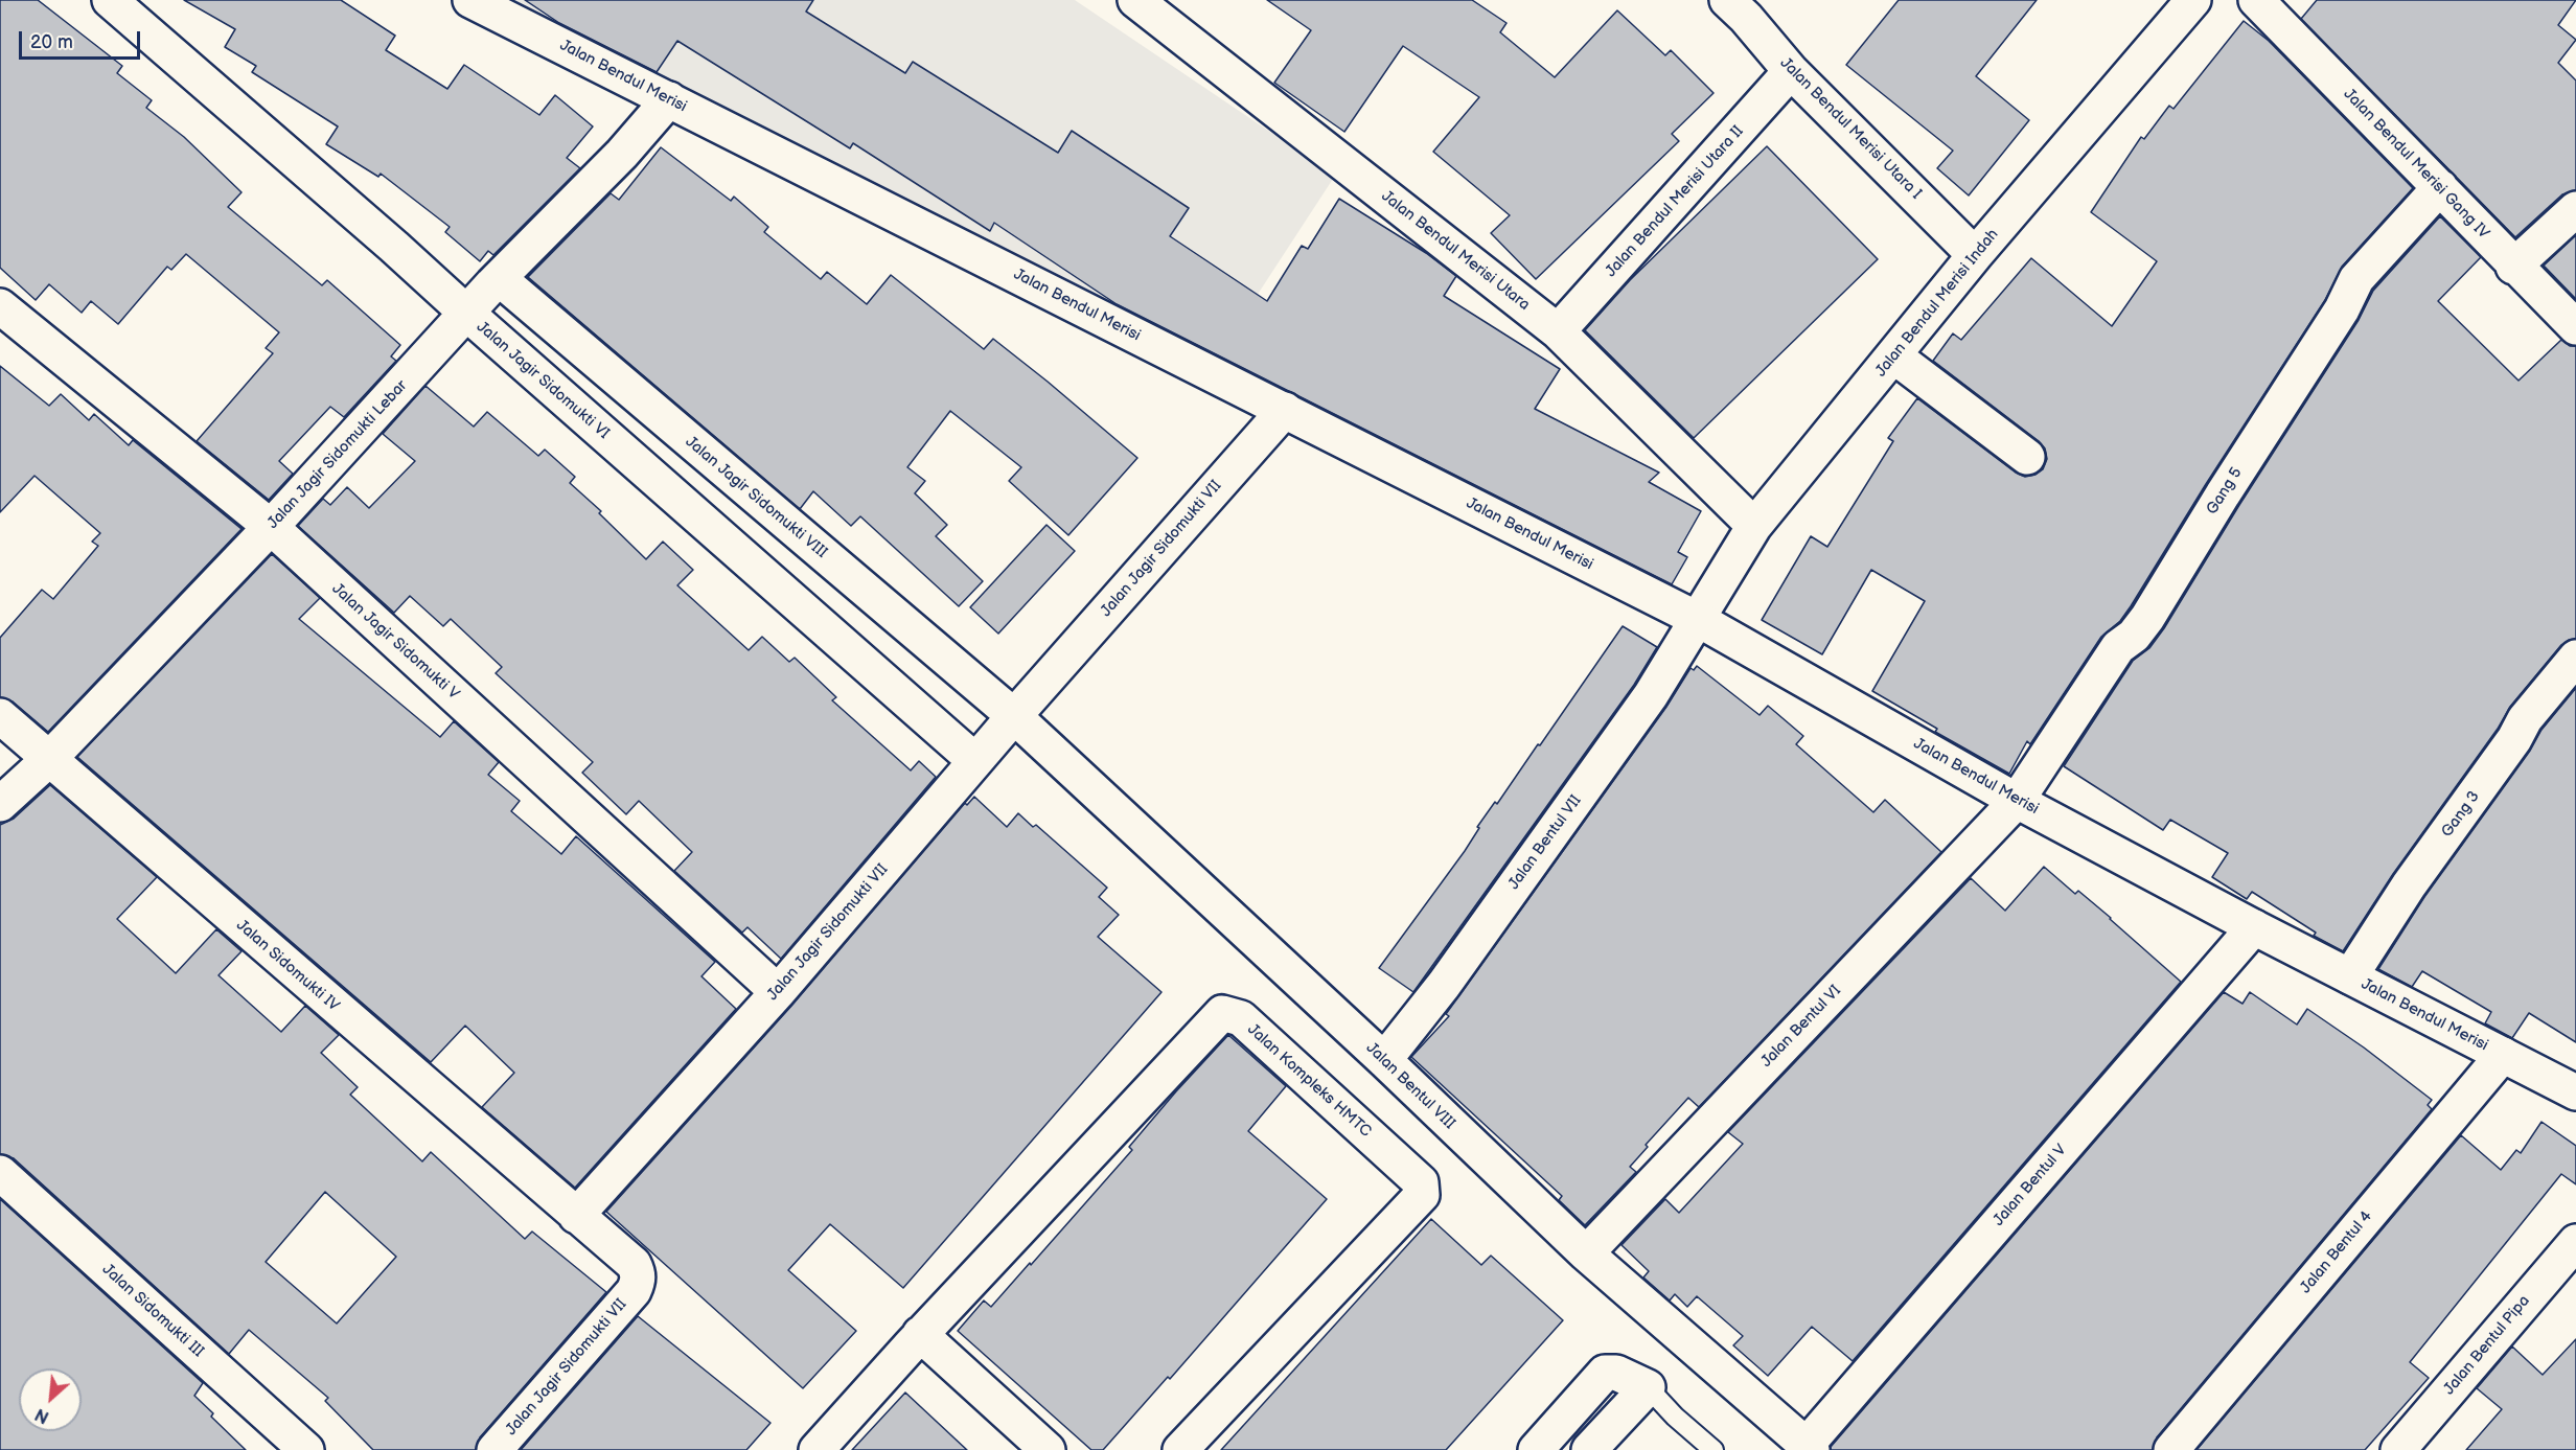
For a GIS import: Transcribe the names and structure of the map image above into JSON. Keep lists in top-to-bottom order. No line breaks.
{"streets":{"street":["Jalan Bendul Merisi","Jalan Bendul Merisi Utara I","Jalan Bendul Merisi Gang IV","Jalan Bendul Merisi Utara II","Jalan Bendul Merisi Utara","Jalan Bendul Merisi Indah","Jalan Jagir Sidomukti VI","Jalan Jagir Sidomukti Lebar","Gang 5","Jalan Jagir Sidomukti VIII","Jalan Jagir Sidomukti VII","Jalan Jagir Sidomukti V","Gang 3","Jalan Bentul VII","Jalan Sidomukti IV","Jalan Bentul VI","Jalan Kompleks HMTC","Jalan Bentul VIII","Jalan Bentul V","Jalan Bentul 4","Jalan Sidomukti III","Jalan Bentul Pipa"]},"crossings":[["Jalan Bendul Merisi","Jalan Bendul Merisi Indah"],["Jalan Bendul Merisi","Jalan Jagir Sidomukti Lebar"],["Jalan Bendul Merisi","Gang 5"],["Jalan Bendul Merisi","Jalan Jagir Sidomukti VII"],["Jalan Bendul Merisi","Gang 3"],["Jalan Bendul Merisi","Jalan Bentul VII"],["Jalan Bendul Merisi","Jalan Bentul VI"],["Jalan Bendul Merisi","Jalan Bentul V"],["Jalan Bendul Merisi","Jalan Bentul 4"],["Jalan Bendul Merisi Utara I","Jalan Bendul Merisi Utara II"],["Jalan Bendul Merisi Utara I","Jalan Bendul Merisi Indah"],["Jalan Bendul Merisi Gang IV","Gang 5"],["Jalan Bendul Merisi Utara II","Jalan Bendul Merisi Utara"],["Jalan Bendul Merisi Utara","Jalan Bendul Merisi Indah"],["Jalan Bendul Merisi Indah","Jalan Bentul VII"],["Jalan Jagir Sidomukti VI","Jalan Jagir Sidomukti Lebar"],["Jalan Jagir Sidomukti VI","Jalan Jagir Sidomukti VIII"],["Jalan Jagir Sidomukti VI","Jalan Jagir Sidomukti VII"],["Jalan Jagir Sidomukti VI","Jalan Bentul VIII"],["Jalan Jagir Sidomukti Lebar","Jalan Jagir Sidomukti VIII"],["Jalan Jagir Sidomukti Lebar","Jalan Jagir Sidomukti V"],["Jalan Jagir Sidomukti Lebar","Jalan Sidomukti IV"],["Gang 5","Jalan Bentul VI"],["Jalan Jagir Sidomukti VIII","Jalan Jagir Sidomukti VII"],["Jalan Jagir Sidomukti VIII","Jalan Bentul VIII"],["Jalan Jagir Sidomukti VII","Jalan Jagir Sidomukti V"],["Jalan Jagir Sidomukti VII","Jalan Sidomukti IV"],["Jalan Jagir Sidomukti VII","Jalan Bentul VIII"],["Jalan Bentul VII","Jalan Bentul VIII"],["Jalan Bentul VI","Jalan Bentul VIII"],["Jalan Bentul VIII","Jalan Bentul V"]],"scale_bar":"20 m","north":"bottom left"}
